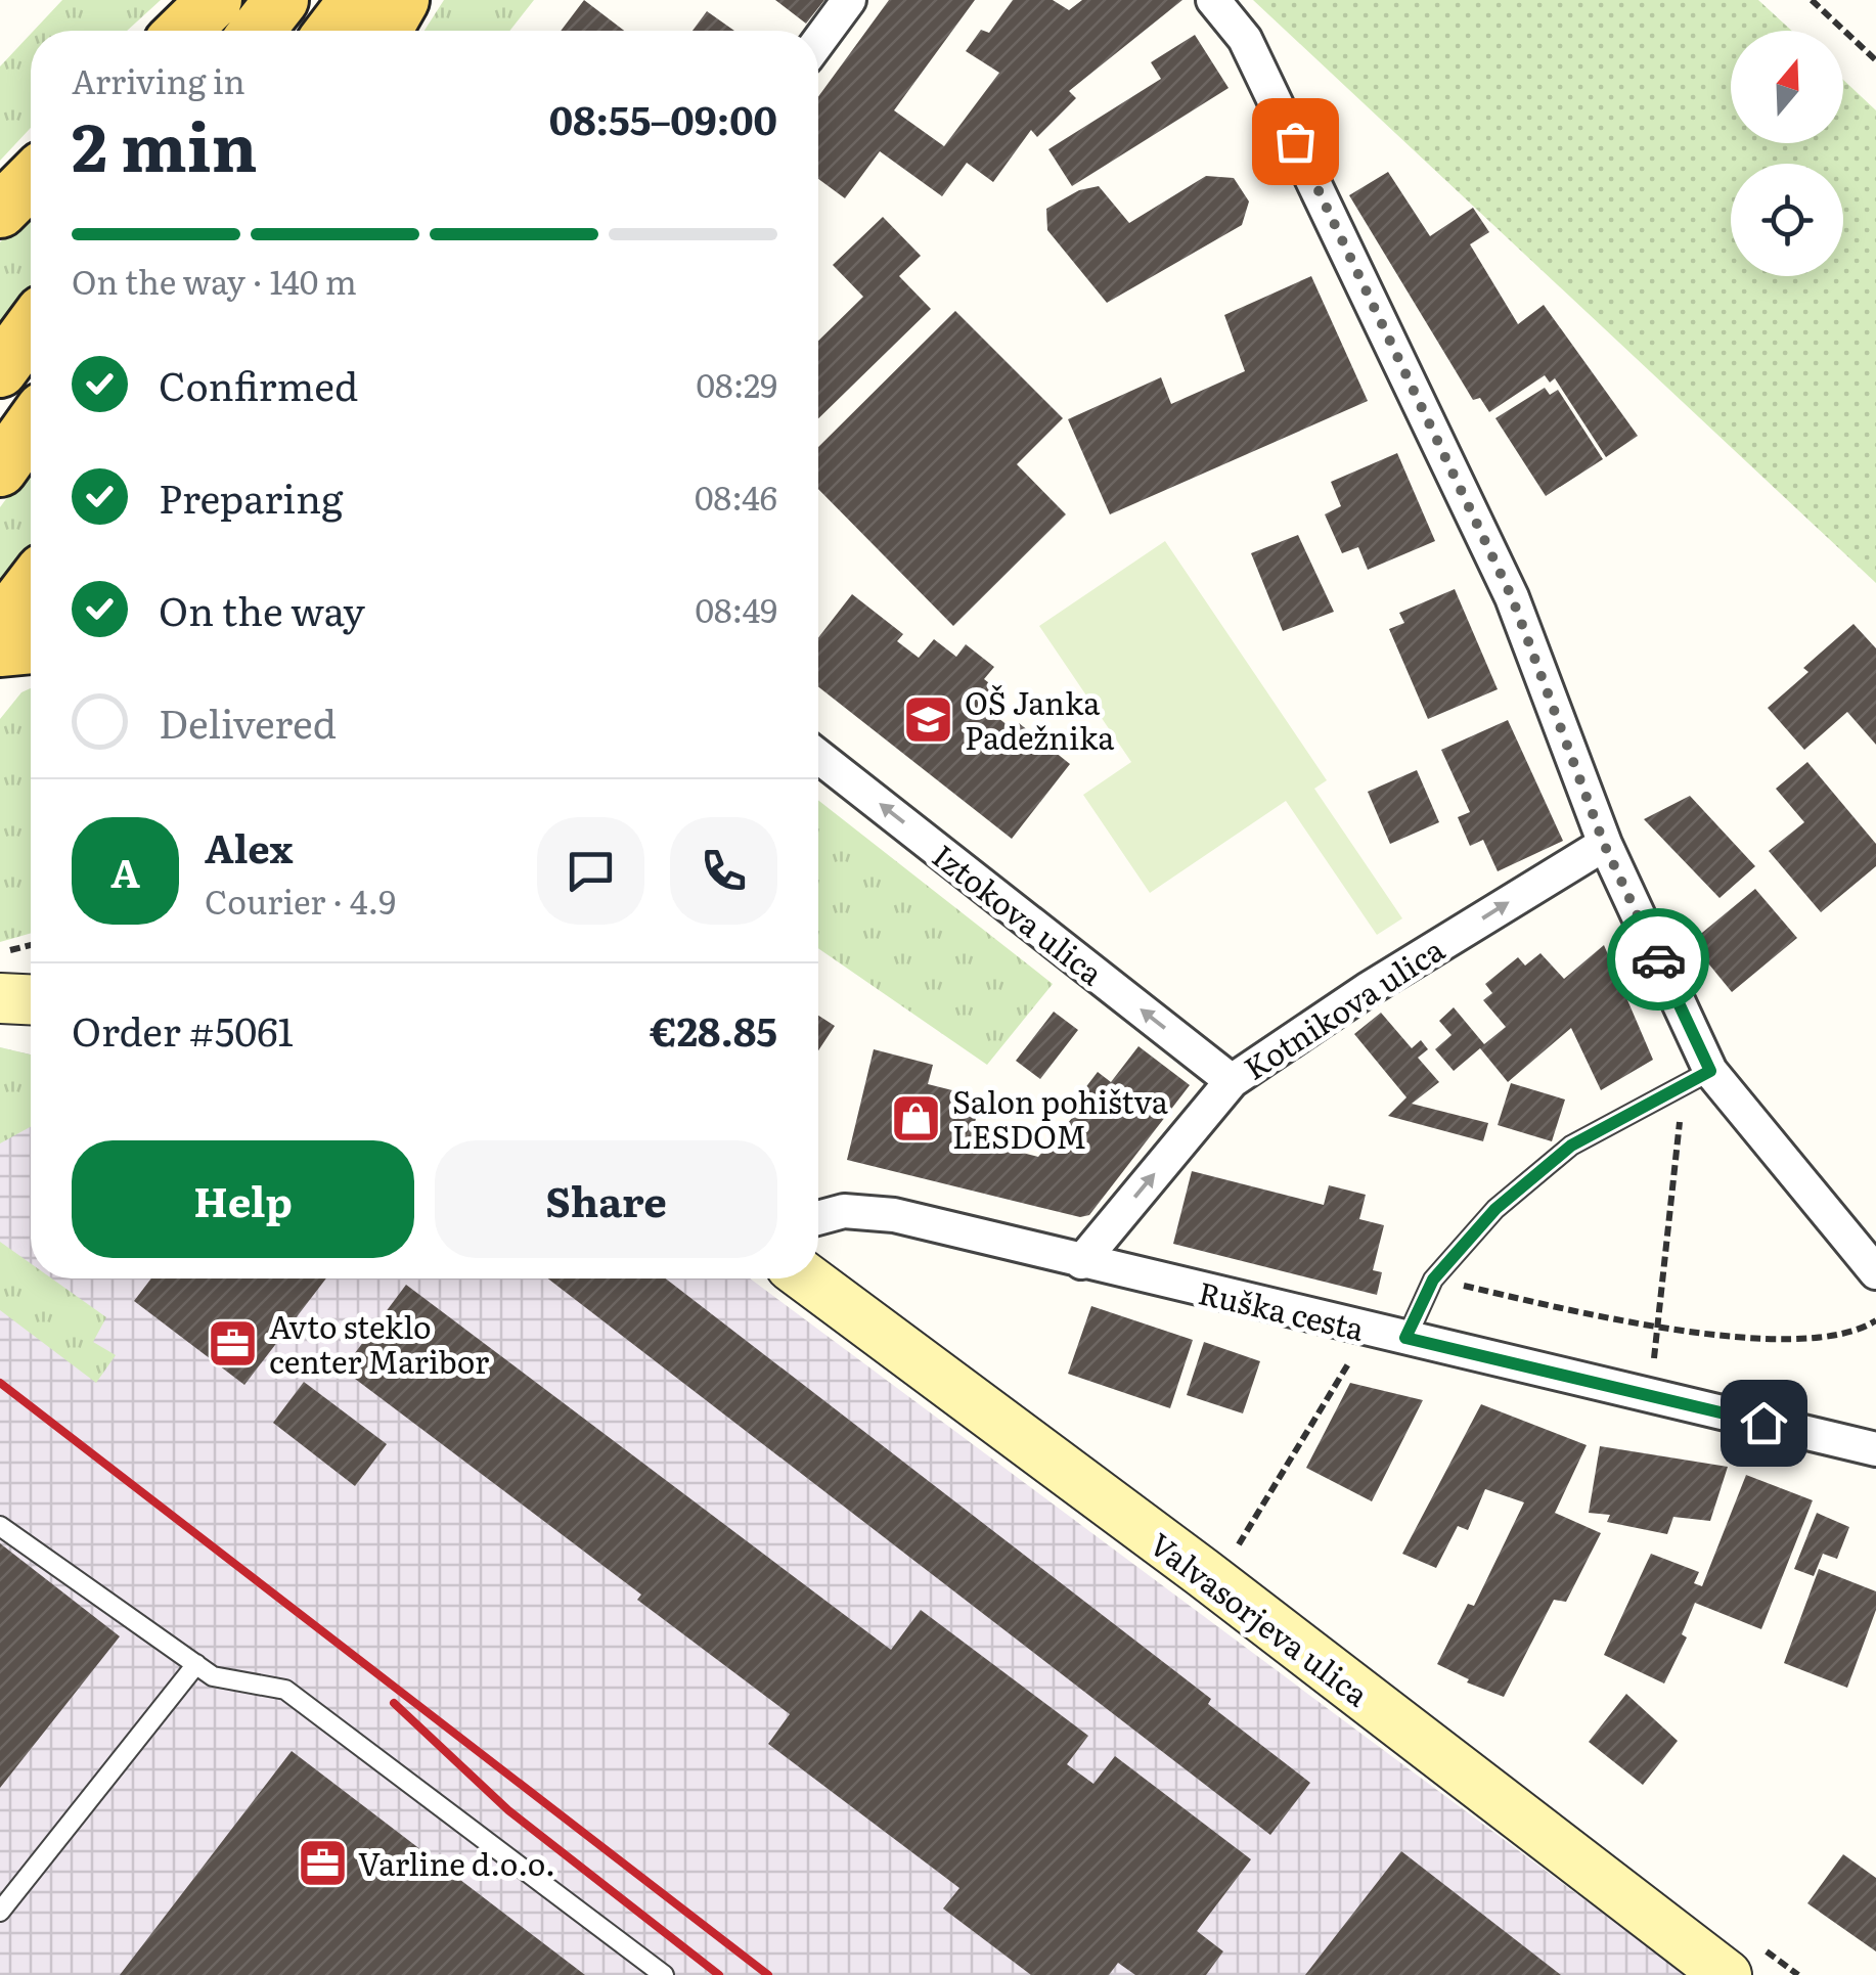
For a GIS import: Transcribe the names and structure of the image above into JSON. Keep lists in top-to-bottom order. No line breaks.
{"streets":{"street":["Iztokova ulica","Kotnikova ulica","Ruška cesta","Valvasorjeva ulica"]},"crossings":[["Iztokova ulica","Kotnikova ulica"],["Kotnikova ulica","Ruška cesta"]],"one_way":["Iztokova ulica","Kotnikova ulica"],"places":{"school or university":["OŠ Janka Padežnika"],"shop":["Salon pohištva LESDOM"],"office":["Avto steklo center Maribor","Varline d.o.o."]},"north":"top","page":{"heading":["2 min","Arriving in","08:55–09:00"],"panel":["Alex","Courier · 4.9","Order #5061","€28.85"],"bar":"On the way · 140 m","list":[["Confirmed","08:29"],["Preparing","08:46"],["On the way","08:49"],"Delivered"],"round":"A","buttons":["Help","Share"]}}
